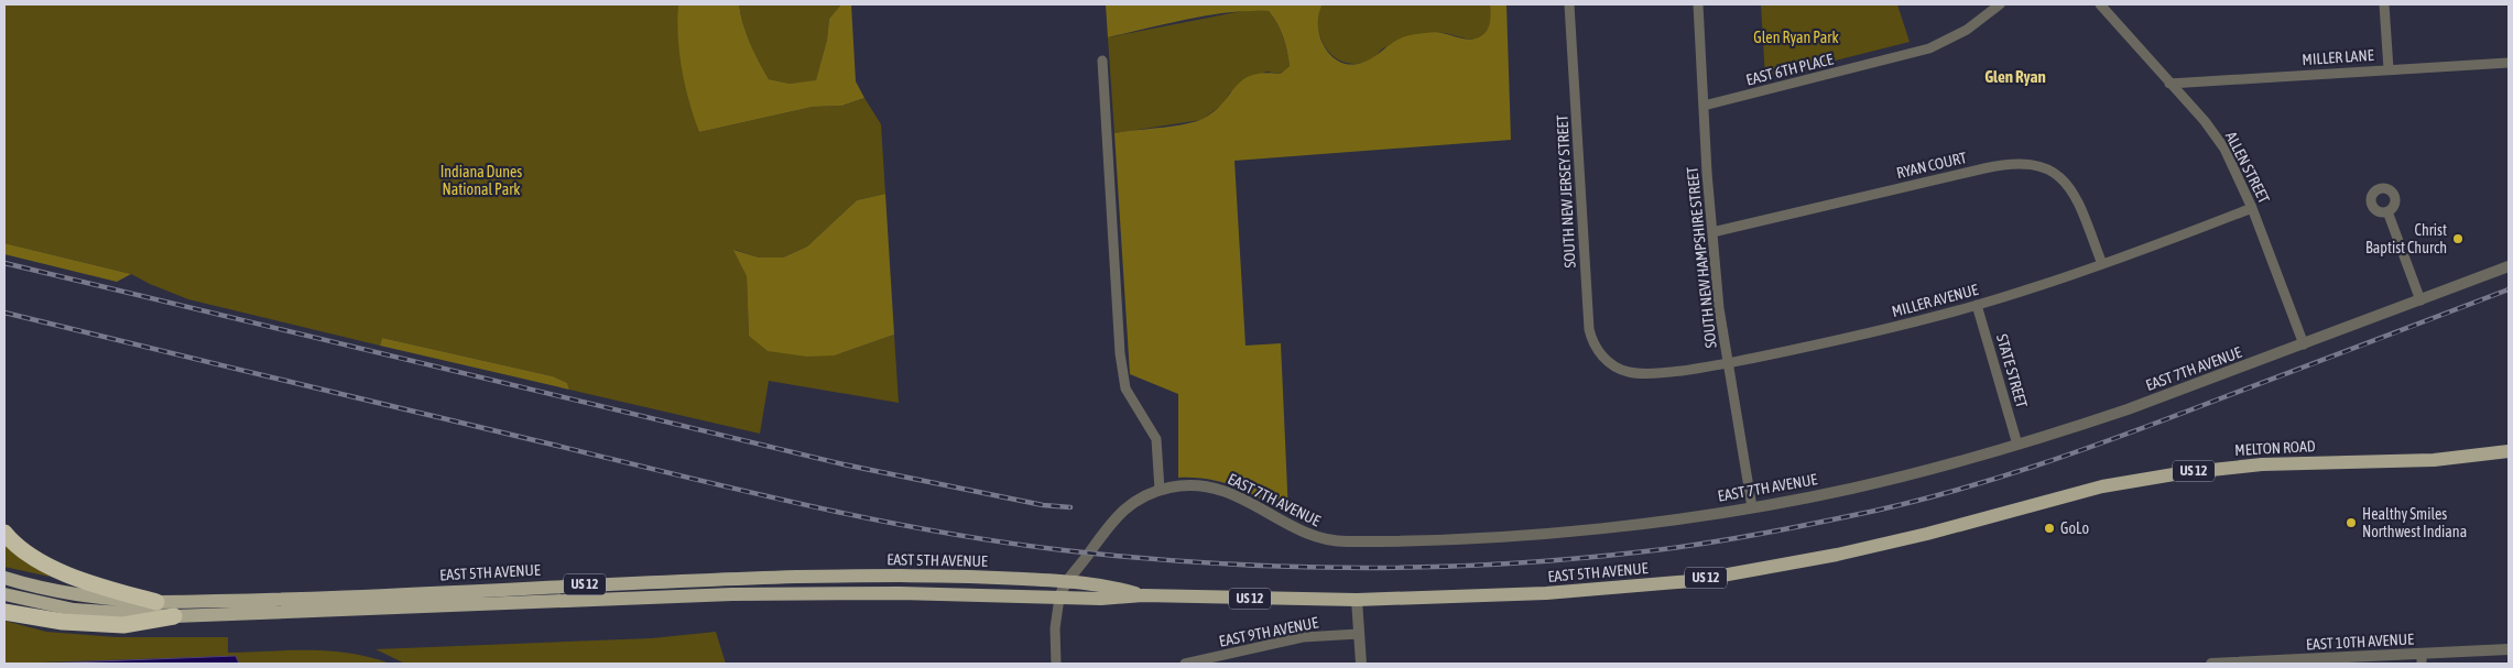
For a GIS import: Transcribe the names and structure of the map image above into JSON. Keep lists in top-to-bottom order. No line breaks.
{"streets":{"main road":["MELTON ROAD","US 12","EAST 5TH AVENUE"],"street":["MILLER LANE","EAST 6TH PLACE","RYAN COURT","ALLEN STREET","SOUTH NEW JERSEY STREET","SOUTH NEW HAMPSHIRE STREET","MILLER AVENUE","EAST 7TH AVENUE","STATE STREET","EAST 9TH AVENUE","EAST 10TH AVENUE"]},"crossings":[["MILLER LANE","ALLEN STREET"],["EAST 6TH PLACE","SOUTH NEW HAMPSHIRE STREET"],["RYAN COURT","SOUTH NEW HAMPSHIRE STREET"],["RYAN COURT","MILLER AVENUE"],["ALLEN STREET","MILLER AVENUE"],["ALLEN STREET","EAST 7TH AVENUE"],["SOUTH NEW JERSEY STREET","MILLER AVENUE"],["SOUTH NEW HAMPSHIRE STREET","MILLER AVENUE"],["SOUTH NEW HAMPSHIRE STREET","EAST 7TH AVENUE"],["MILLER AVENUE","STATE STREET"],["EAST 7TH AVENUE","STATE STREET"],["EAST 7TH AVENUE","EAST 5TH AVENUE"],["MELTON ROAD","EAST 5TH AVENUE"]],"districts":["Glen Ryan"],"parks":["Glen Ryan Park","Indiana Dunes National Park"],"places":["Christ Baptist Church","Healthy Smiles Northwest Indiana","GoLo"]}
